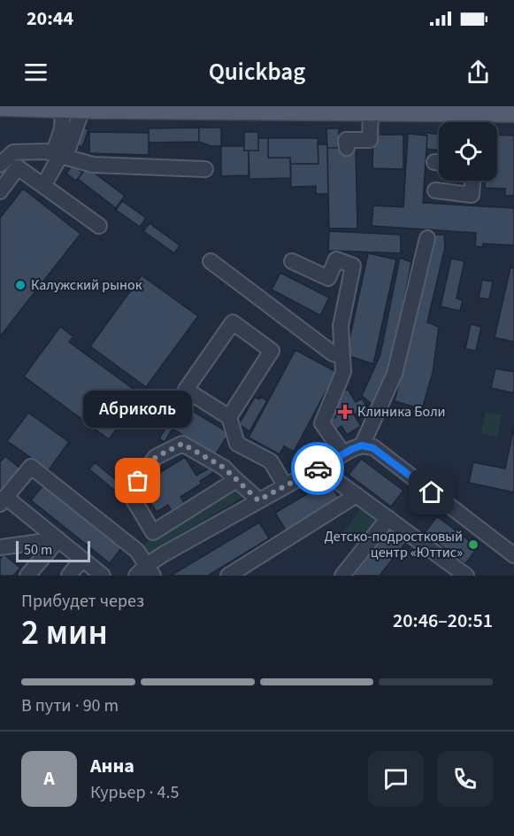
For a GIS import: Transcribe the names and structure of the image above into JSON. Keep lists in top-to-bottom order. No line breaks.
{"places":{"other":["Калужский рынок","Абриколь","Детско-подростковый центр «Юттис»"],"health":["Клиника Боли"]},"scale_bar":"50 m","page":{"status":"20:44","header":"Quickbag","bubble":"Абриколь","scale":"50 m","heading":["2 мин","Прибудет через","20:46–20:51"],"panel":["Анна","Курьер · 4.5"],"bar":"В пути · 90 m","round":"А"}}
